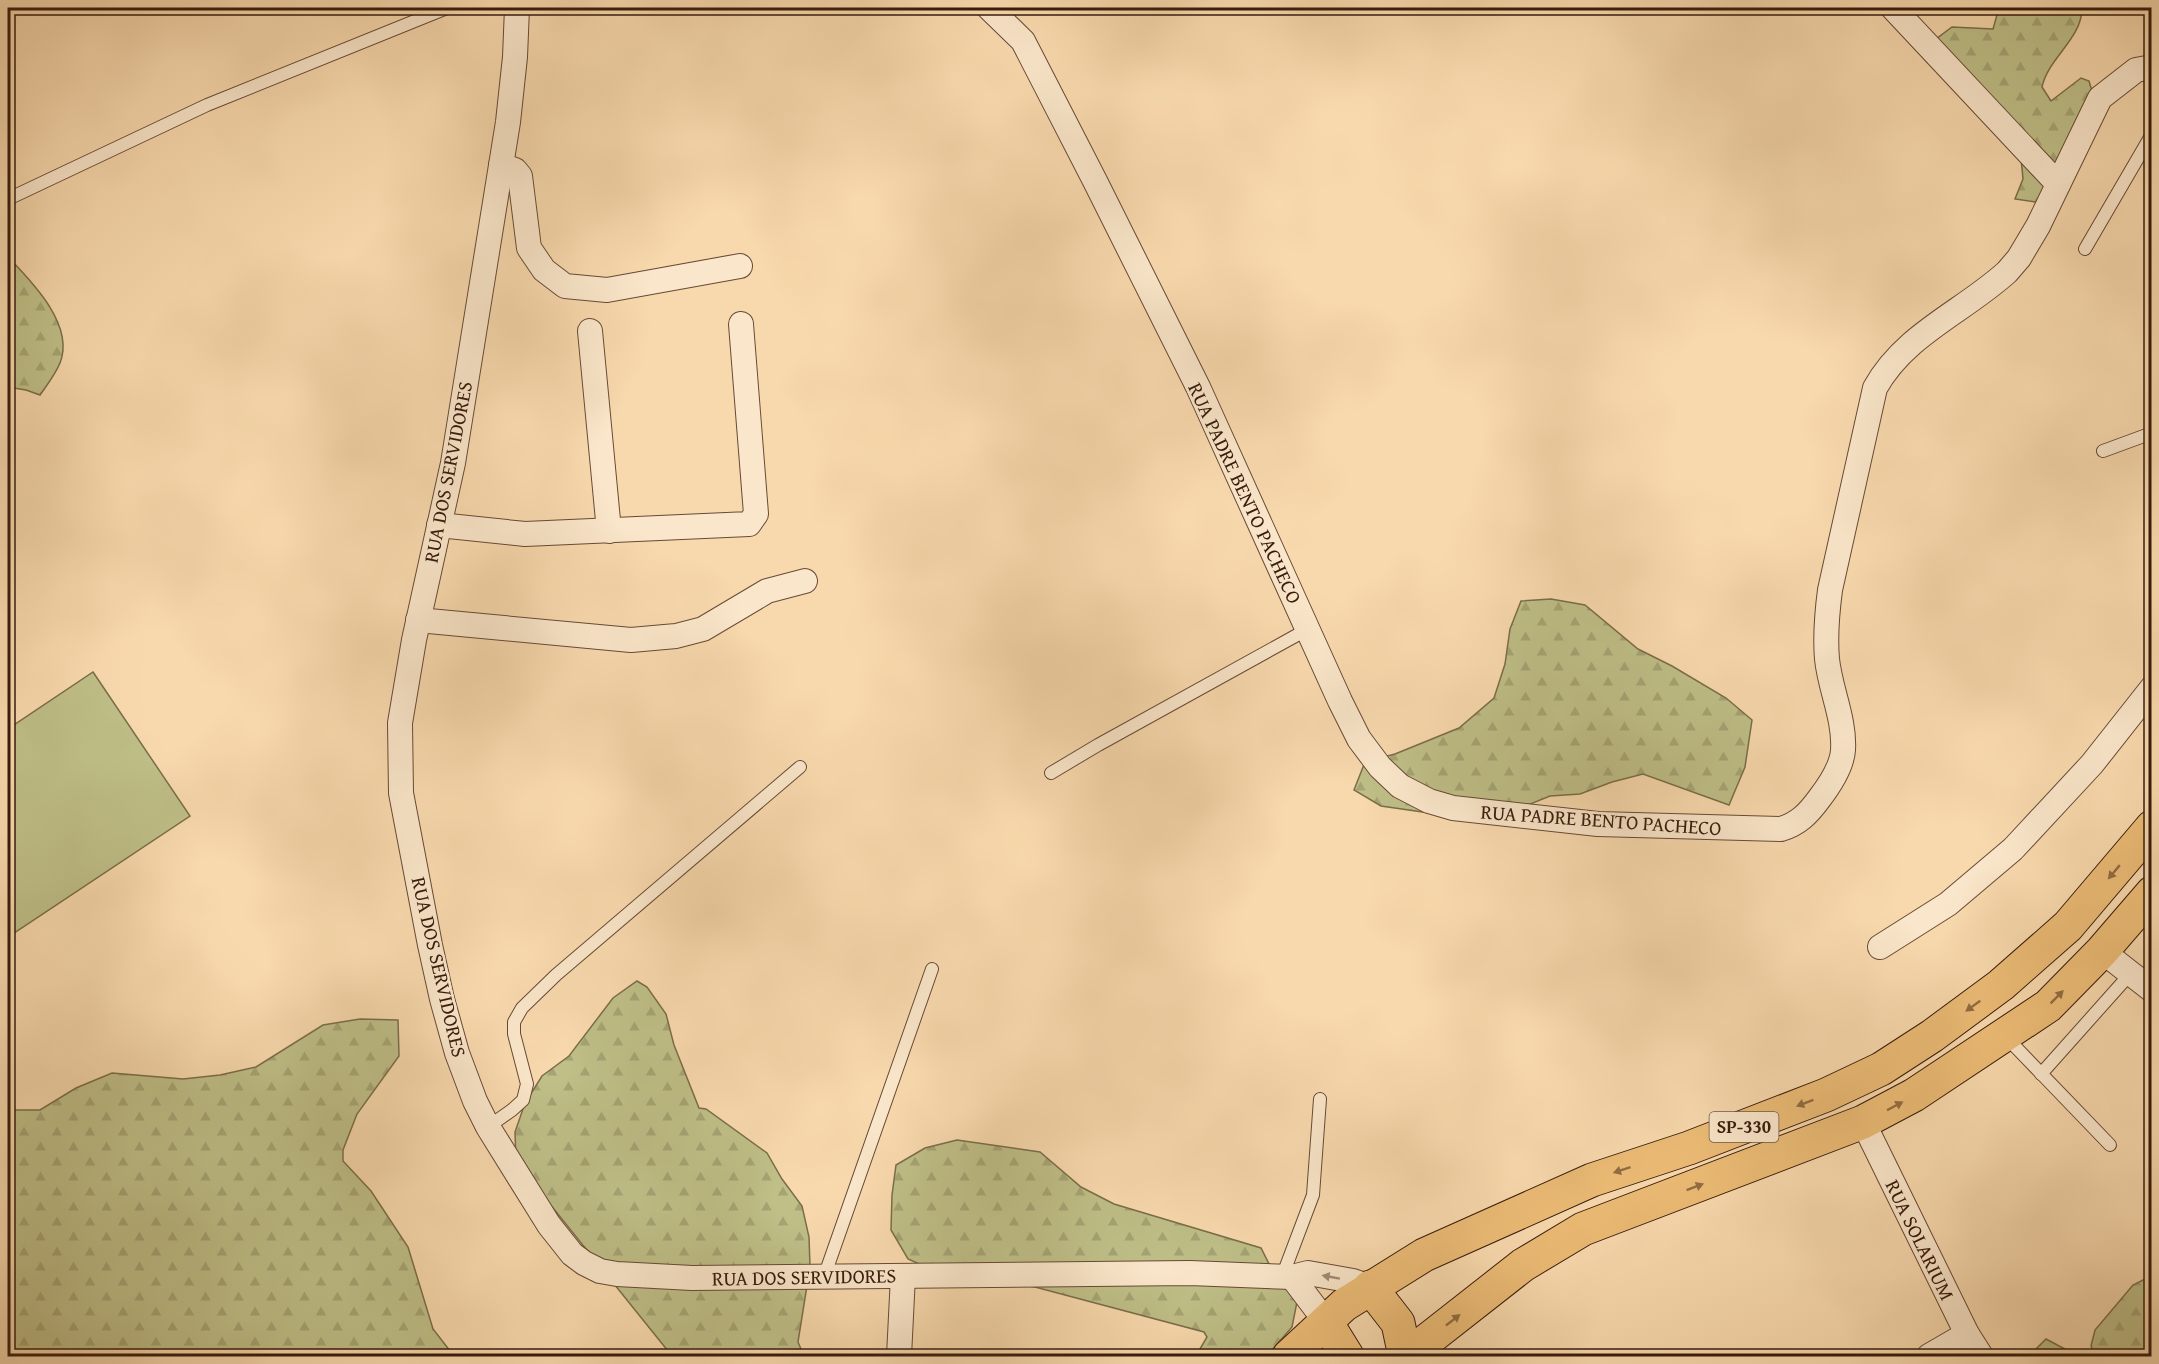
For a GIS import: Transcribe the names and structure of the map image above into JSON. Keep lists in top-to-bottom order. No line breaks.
{"streets":{"main road":["SP-330"],"street":["RUA DOS SERVIDORES","RUA PADRE BENTO PACHECO","RUA SOLARIUM"]},"crossings":[["RUA DOS SERVIDORES","SP-330"],["SP-330","RUA SOLARIUM"]]}
